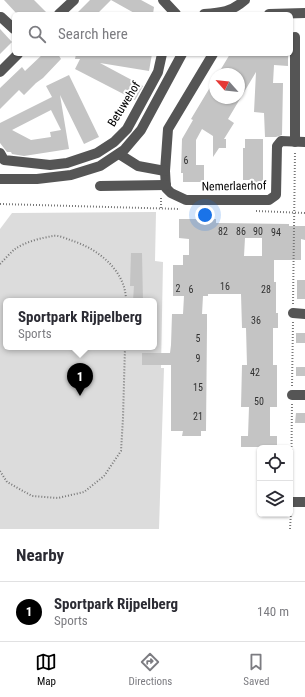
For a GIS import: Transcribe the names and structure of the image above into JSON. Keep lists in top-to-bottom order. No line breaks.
{"streets":{"street":["Betuwehof","Nemerlaerhof"]},"house_numbers":["6","82","86","90","94","16","2","6","28","36","5","9","42","15","50","21"],"north":"top left","page":{"search":"Search here","popup":["Sportpark Rijpelberg","Sports"],"pins":"1","heading":"Nearby","list":[{"mark":"1","name":"Sportpark Rijpelberg","note":"Sports","value":"140 m"}],"nav":["Map","Directions","Saved"]}}
